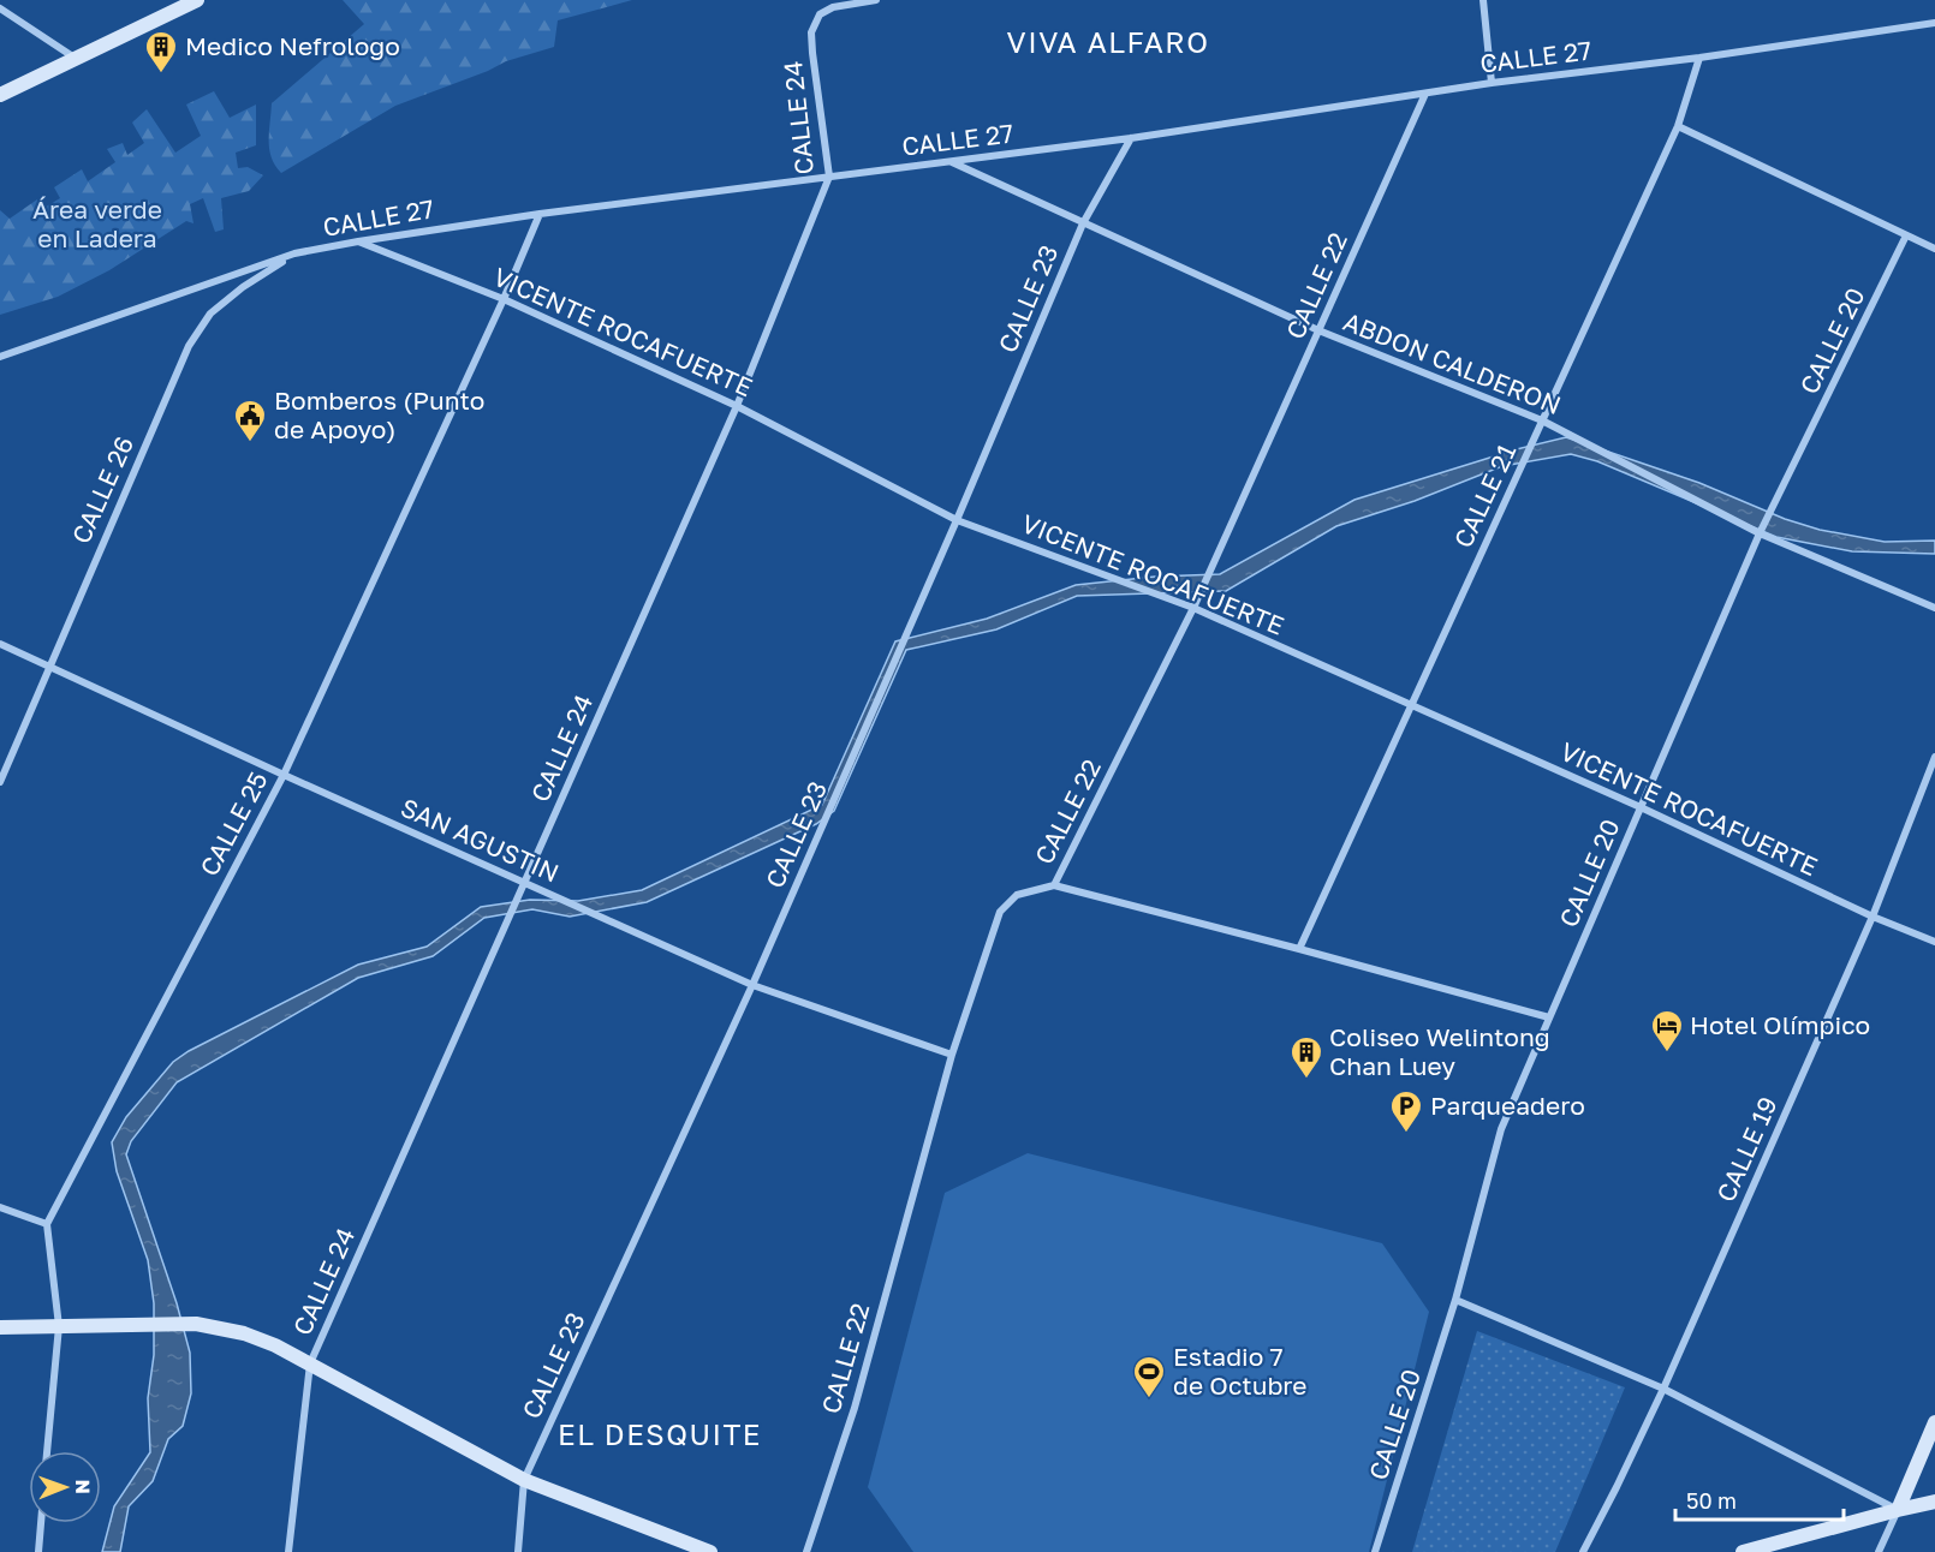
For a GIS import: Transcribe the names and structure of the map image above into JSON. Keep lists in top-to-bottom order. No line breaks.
{"streets":{"street":["CALLE 27","CALLE 24","CALLE 22","CALLE 23","VICENTE ROCAFUERTE","CALLE 20","ABDON CALDERON","CALLE 26","CALLE 21","CALLE 25","SAN AGUSTIN","CALLE 19"]},"crossings":[["CALLE 27","CALLE 24"],["CALLE 27","CALLE 22"],["CALLE 27","CALLE 23"],["CALLE 27","VICENTE ROCAFUERTE"],["CALLE 27","ABDON CALDERON"],["CALLE 27","CALLE 26"],["CALLE 27","CALLE 21"],["CALLE 27","CALLE 25"],["CALLE 24","VICENTE ROCAFUERTE"],["CALLE 24","SAN AGUSTIN"],["CALLE 22","VICENTE ROCAFUERTE"],["CALLE 22","ABDON CALDERON"],["CALLE 22","SAN AGUSTIN"],["CALLE 23","VICENTE ROCAFUERTE"],["CALLE 23","ABDON CALDERON"],["CALLE 23","SAN AGUSTIN"],["VICENTE ROCAFUERTE","CALLE 20"],["VICENTE ROCAFUERTE","CALLE 21"],["VICENTE ROCAFUERTE","CALLE 25"],["VICENTE ROCAFUERTE","CALLE 19"],["CALLE 20","ABDON CALDERON"],["ABDON CALDERON","CALLE 21"],["CALLE 26","SAN AGUSTIN"],["CALLE 25","SAN AGUSTIN"]],"districts":["VIVA ALFARO","EL DESQUITE"],"parks":["Área verde en Ladera"],"places":{"building":["Medico Nefrologo","Coliseo Welintong Chan Luey"],"public building":["Bomberos (Punto de Apoyo)"],"hotel":["Hotel Olímpico"],"parking":["Parqueadero"],"sports":["Estadio 7 de Octubre"]},"scale_bar":"50 m","north":"right"}
